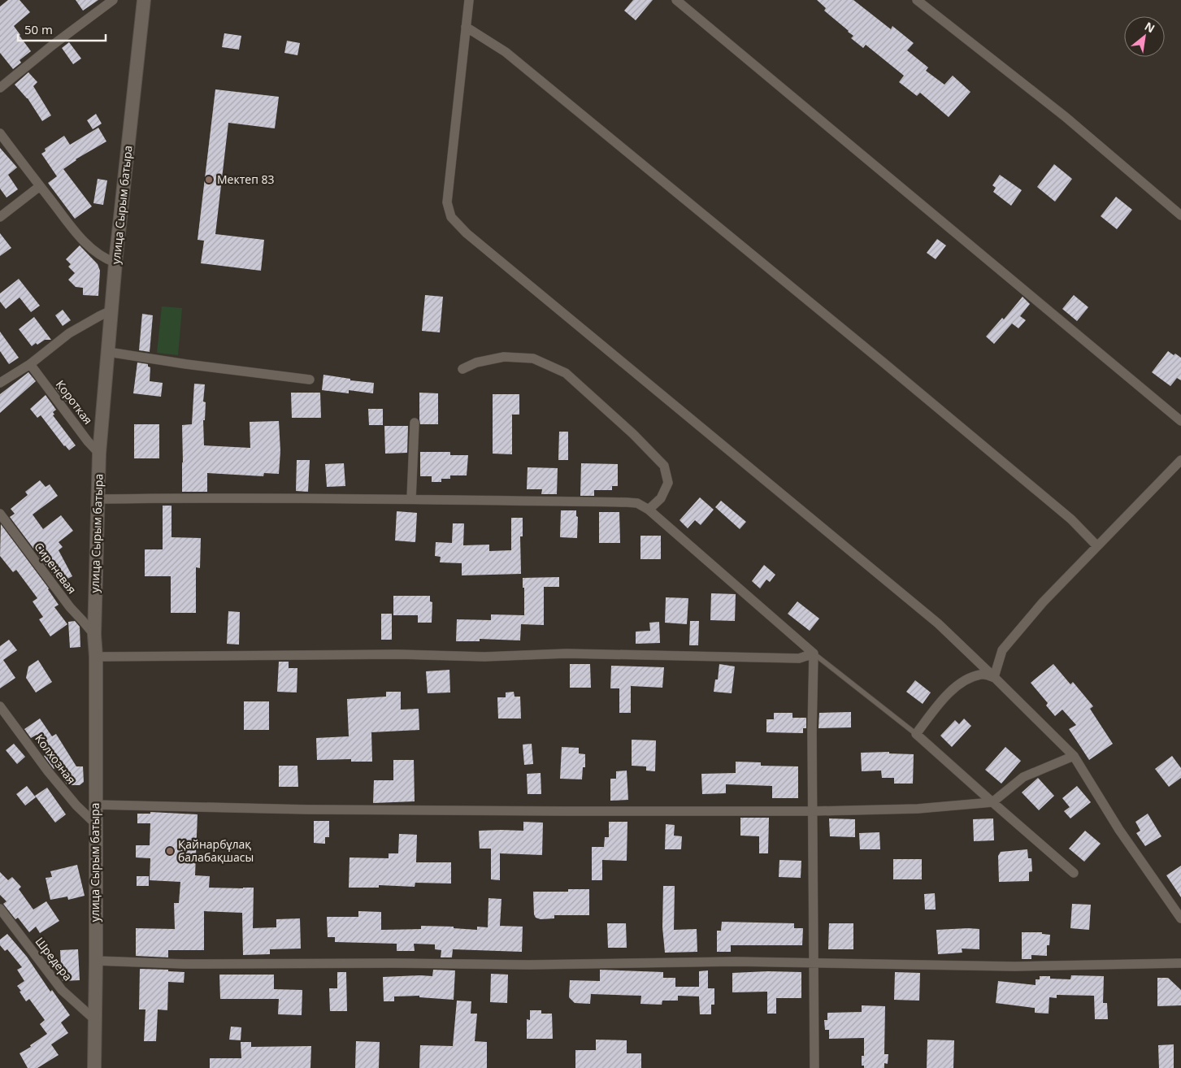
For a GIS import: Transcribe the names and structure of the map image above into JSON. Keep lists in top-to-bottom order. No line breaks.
{"streets":{"street":["улица Сырым батыра","Короткая","Сиреневая","Колхозная","Шредера"]},"crossings":[["улица Сырым батыра","Короткая"],["улица Сырым батыра","Сиреневая"],["улица Сырым батыра","Колхозная"],["улица Сырым батыра","Шредера"]],"places":["Мектеп 83","Қайнарбұлақ балабақшасы"],"scale_bar":"50 m","north":"top right"}
